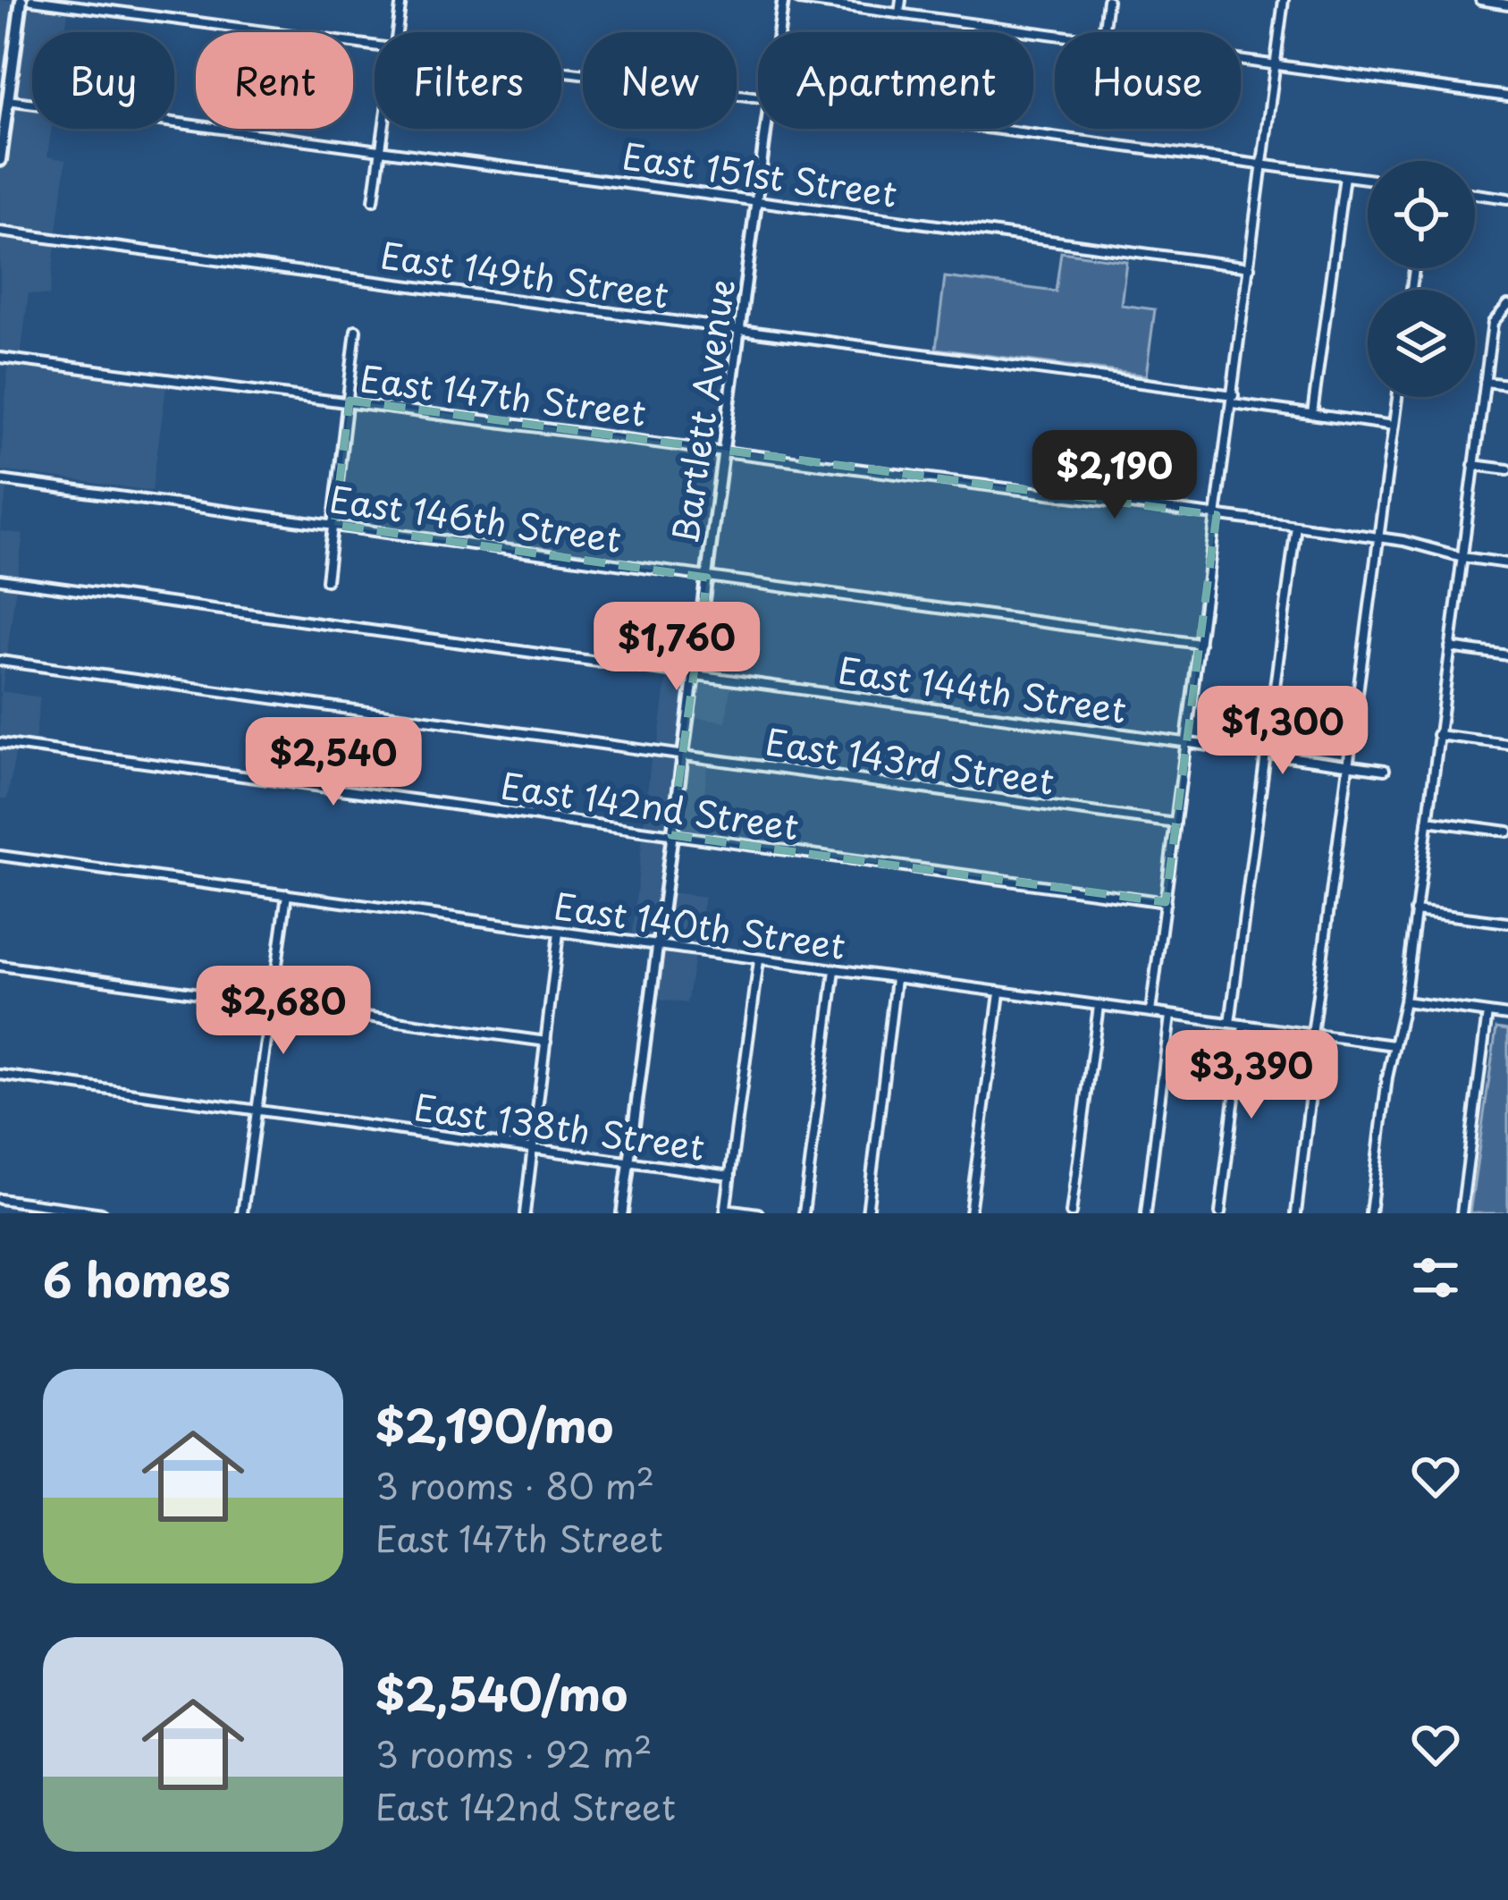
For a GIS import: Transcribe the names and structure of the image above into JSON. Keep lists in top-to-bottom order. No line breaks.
{"streets":{"street":["East 151st Street","East 149th Street","East 147th Street","Bartlett Avenue","East 146th Street","East 144th Street","East 143rd Street","East 142nd Street","East 140th Street","East 138th Street"]},"crossings":[["East 151st Street","Bartlett Avenue"],["East 149th Street","Bartlett Avenue"],["East 147th Street","Bartlett Avenue"],["Bartlett Avenue","East 146th Street"],["Bartlett Avenue","East 144th Street"],["Bartlett Avenue","East 143rd Street"],["Bartlett Avenue","East 142nd Street"],["Bartlett Avenue","East 140th Street"],["Bartlett Avenue","East 138th Street"]],"page":{"chip":["Buy","Rent","Filters","New","Apartment","House"],"price":["$2,190","$1,760","$1,300","$2,540","$2,680","$3,390"],"heading":"6 homes","list":[{"name":"$2,190/mo","note":"3 rooms · 80 m² · East 147th Street"},{"name":"$2,540/mo","note":"3 rooms · 92 m² · East 142nd Street"}]}}
